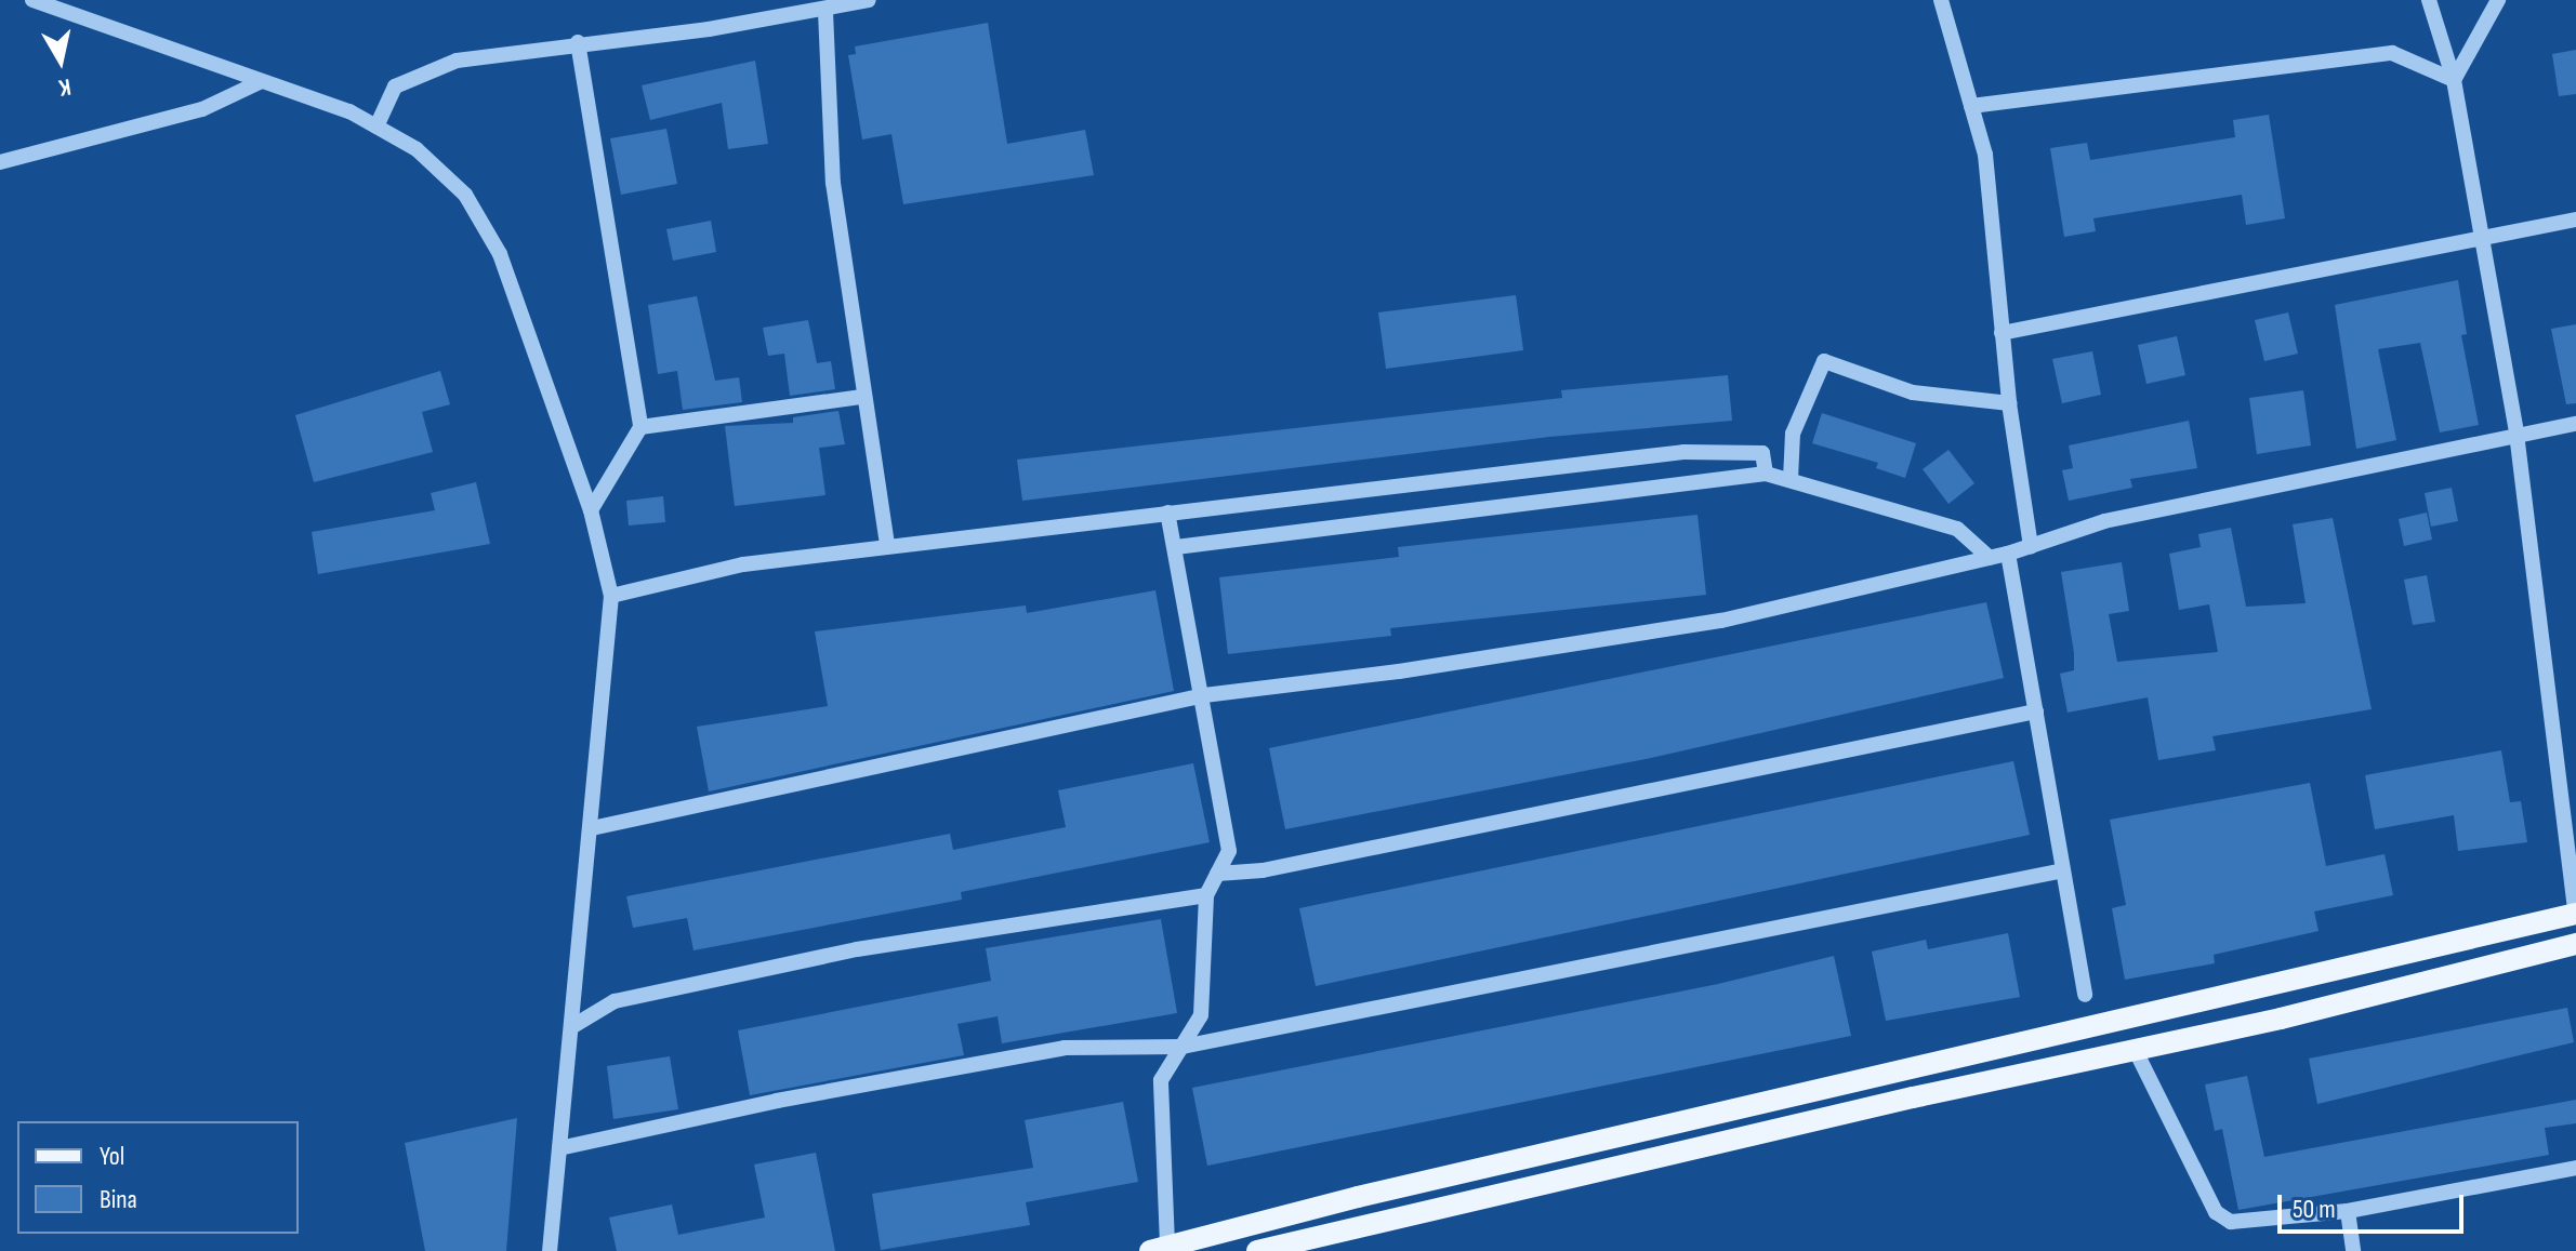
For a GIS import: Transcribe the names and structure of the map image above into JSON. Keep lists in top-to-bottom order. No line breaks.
{"legend":["Yol","Bina"],"scale_bar":"50 m","north":"bottom"}
